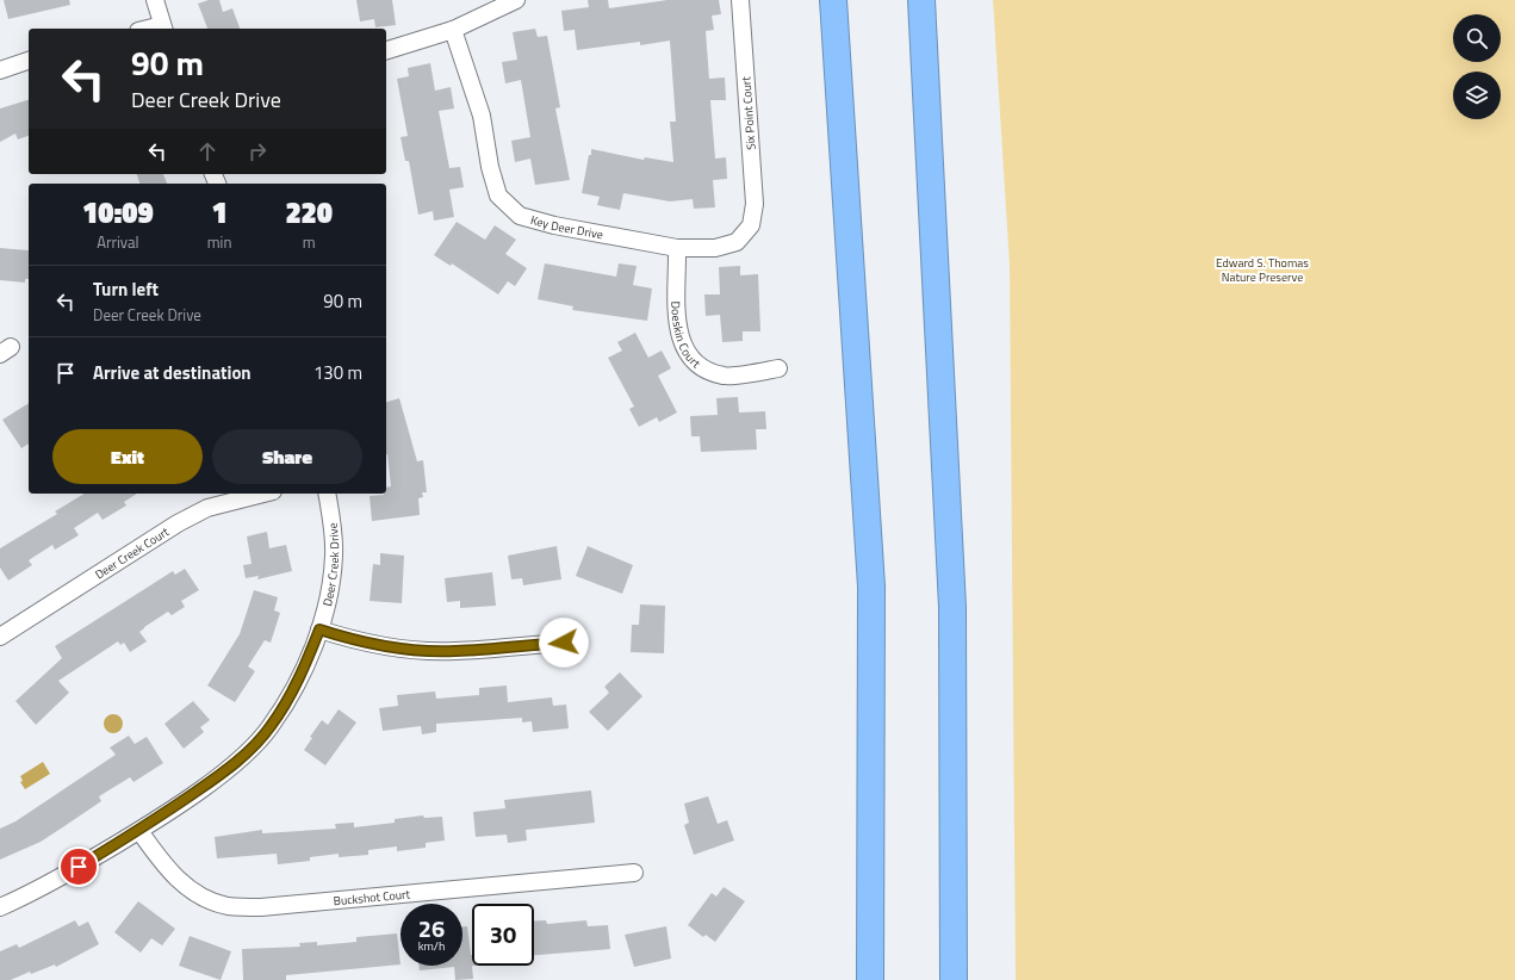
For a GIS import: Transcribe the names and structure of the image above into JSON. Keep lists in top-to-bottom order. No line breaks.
{"streets":{"street":["Six Point Court","Key Deer Drive","Doeskin Court","Deer Creek Court","Deer Creek Drive","Buckshot Court"]},"crossings":[["Six Point Court","Key Deer Drive"],["Key Deer Drive","Doeskin Court"],["Deer Creek Drive","Buckshot Court"]],"parks":["Edward S. Thomas Nature Preserve"],"page":{"turn":["90 m","Deer Creek Drive"],"eta":["10:09","Arrival","1","min","220","m"],"list":[{"name":"Turn left","note":"Deer Creek Drive","value":"90 m"},{"name":"Arrive at destination","value":"130 m"}],"buttons":["Exit","Share"],"speed":"26 km/h","limit":"30"}}
